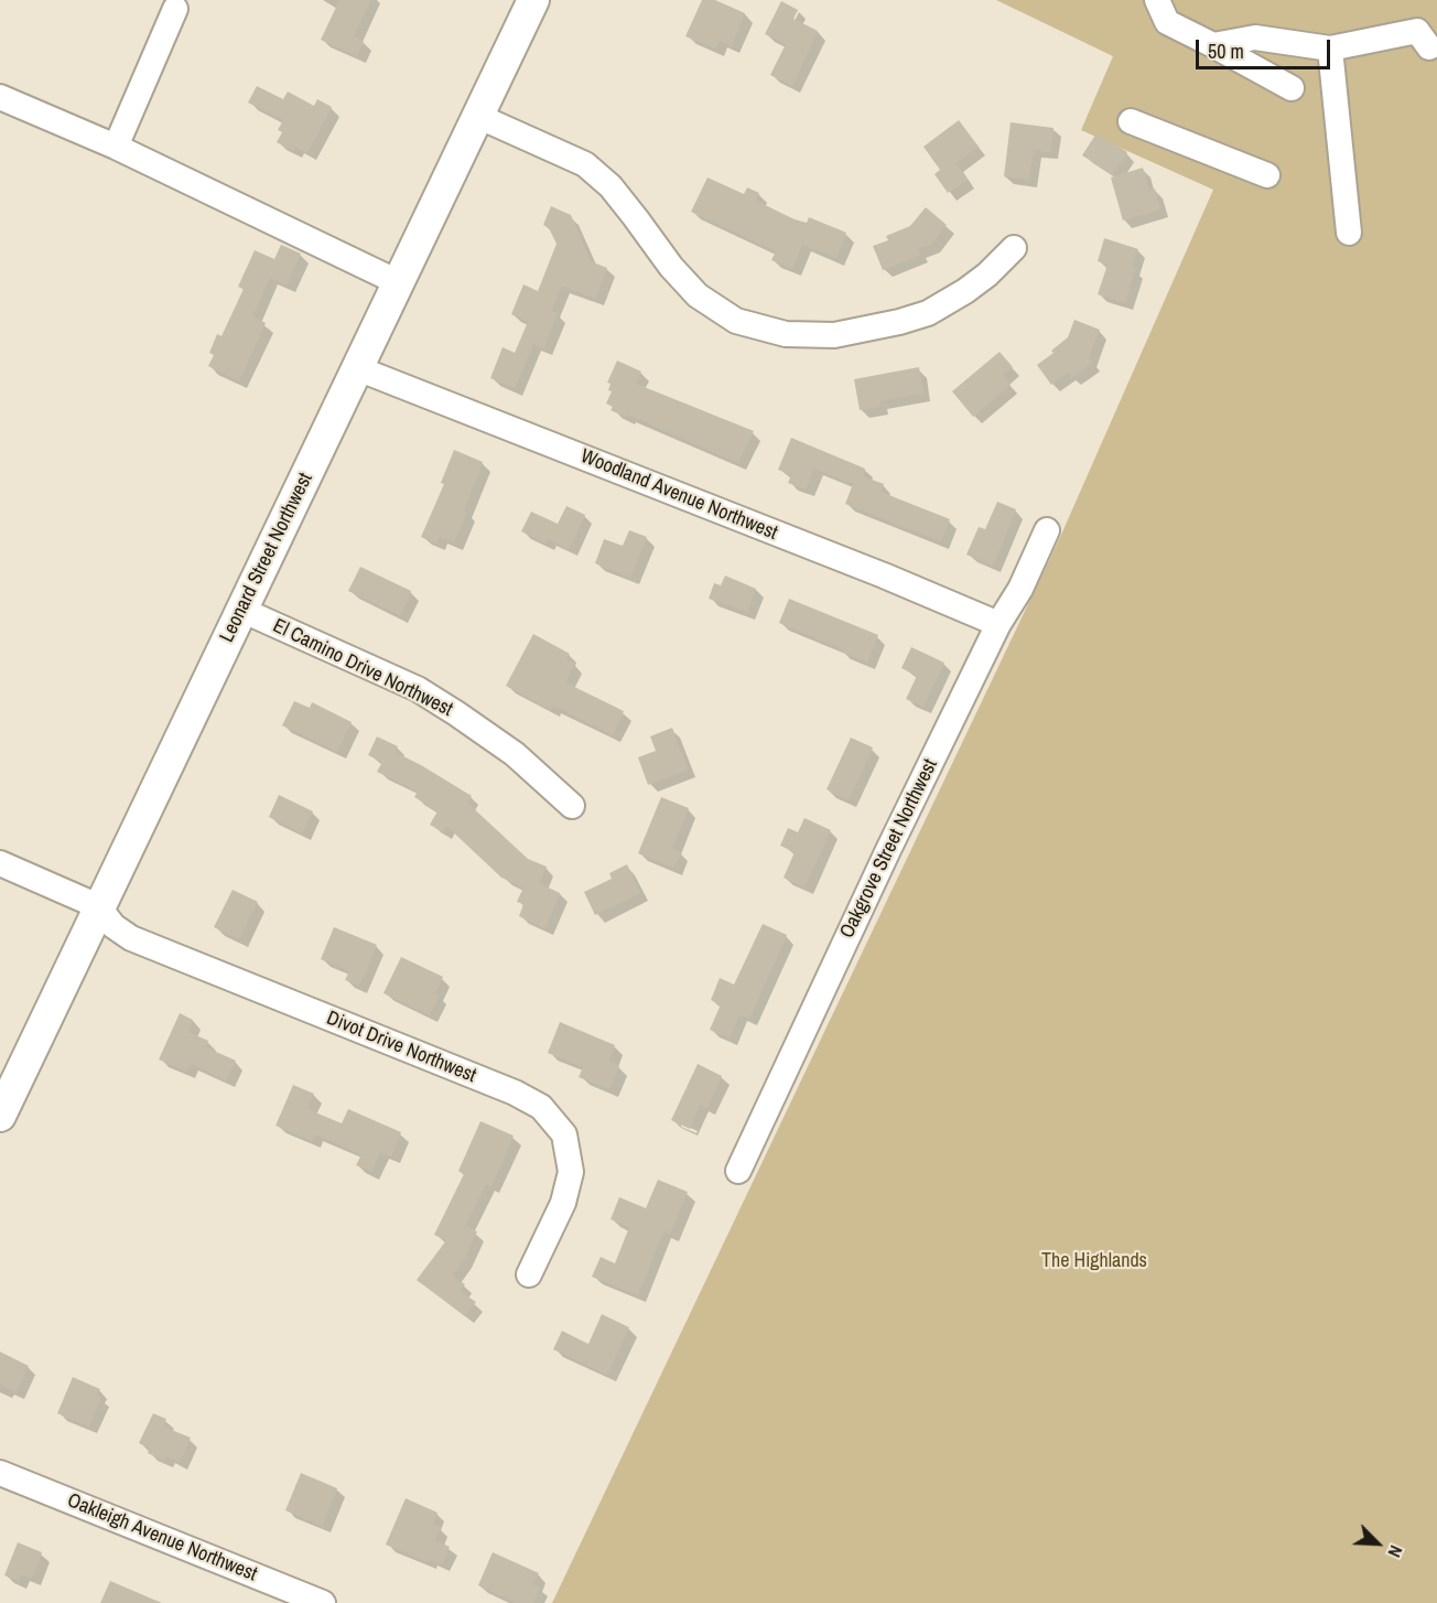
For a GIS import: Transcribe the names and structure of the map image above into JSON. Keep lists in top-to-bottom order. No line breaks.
{"streets":{"main road":["Leonard Street Northwest"],"street":["Woodland Avenue Northwest","El Camino Drive Northwest","Oakgrove Street Northwest","Divot Drive Northwest","Oakleigh Avenue Northwest"]},"crossings":[["Woodland Avenue Northwest","Leonard Street Northwest"],["Woodland Avenue Northwest","Oakgrove Street Northwest"],["Leonard Street Northwest","El Camino Drive Northwest"],["Leonard Street Northwest","Divot Drive Northwest"]],"parks":["The Highlands"],"scale_bar":"50 m","north":"bottom right"}
